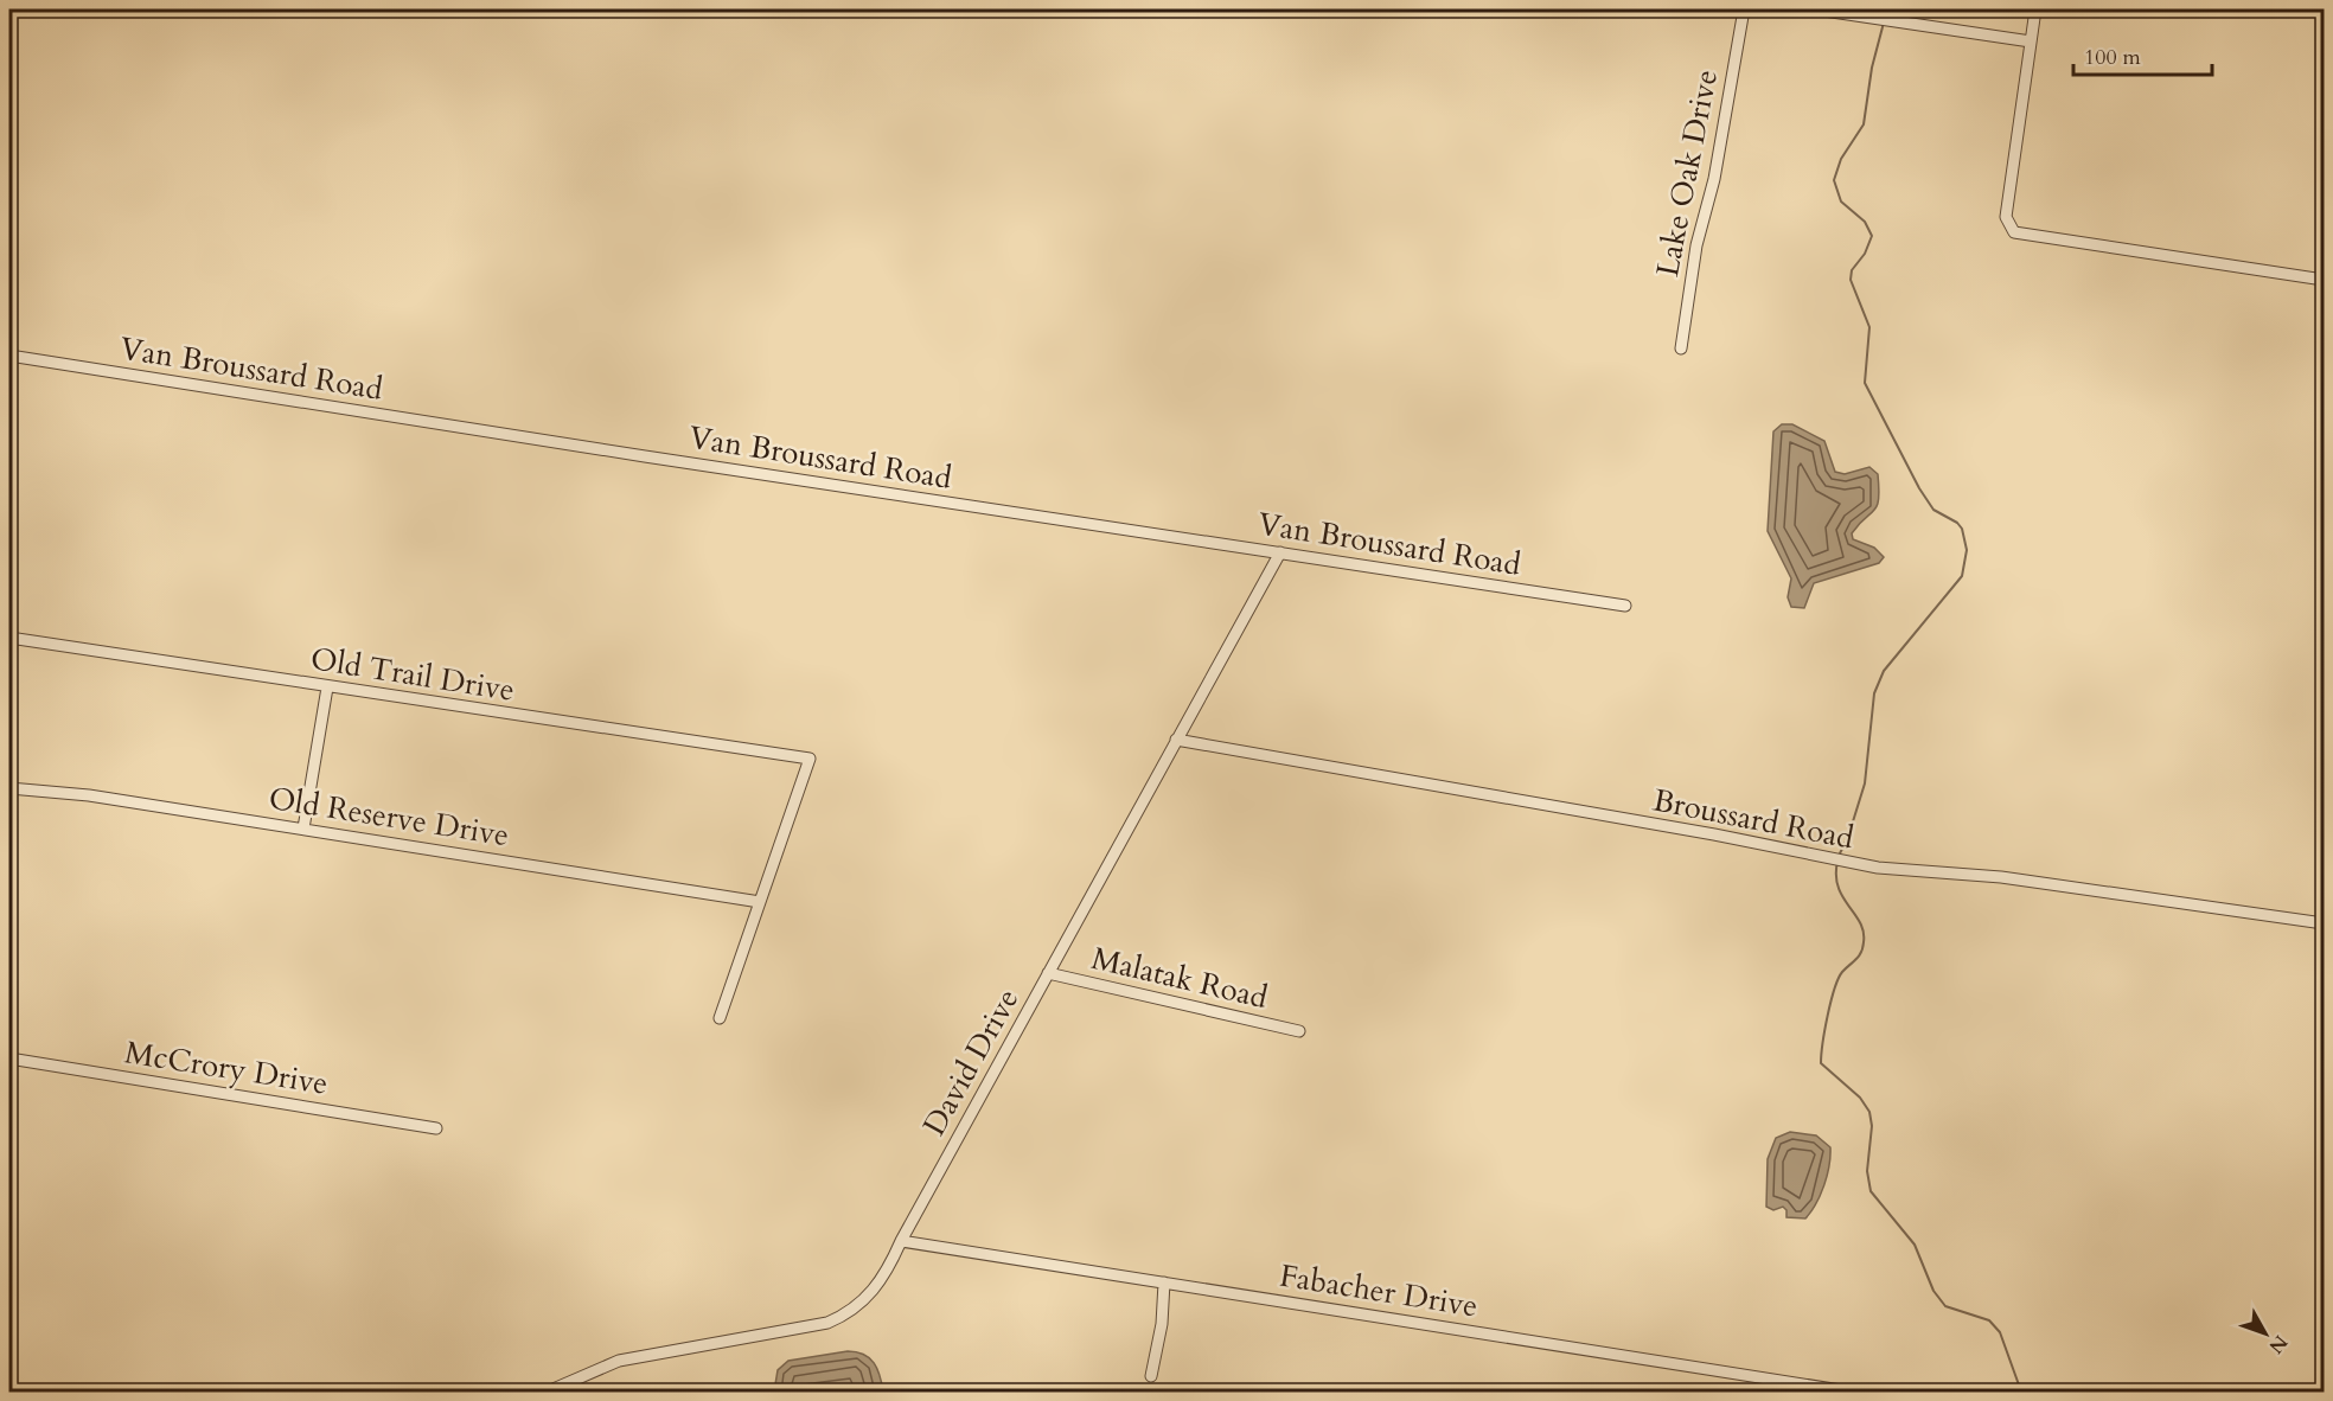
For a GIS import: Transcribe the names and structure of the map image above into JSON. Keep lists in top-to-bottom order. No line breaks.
{"streets":{"street":["Lake Oak Drive","Van Broussard Road","Old Trail Drive","Old Reserve Drive","Broussard Road","Malatak Road","David Drive","McCrory Drive","Fabacher Drive"]},"crossings":[["Van Broussard Road","David Drive"],["Old Trail Drive","Old Reserve Drive"],["Broussard Road","David Drive"],["Malatak Road","David Drive"],["David Drive","Fabacher Drive"]],"scale_bar":"100 m","north":"bottom right"}
